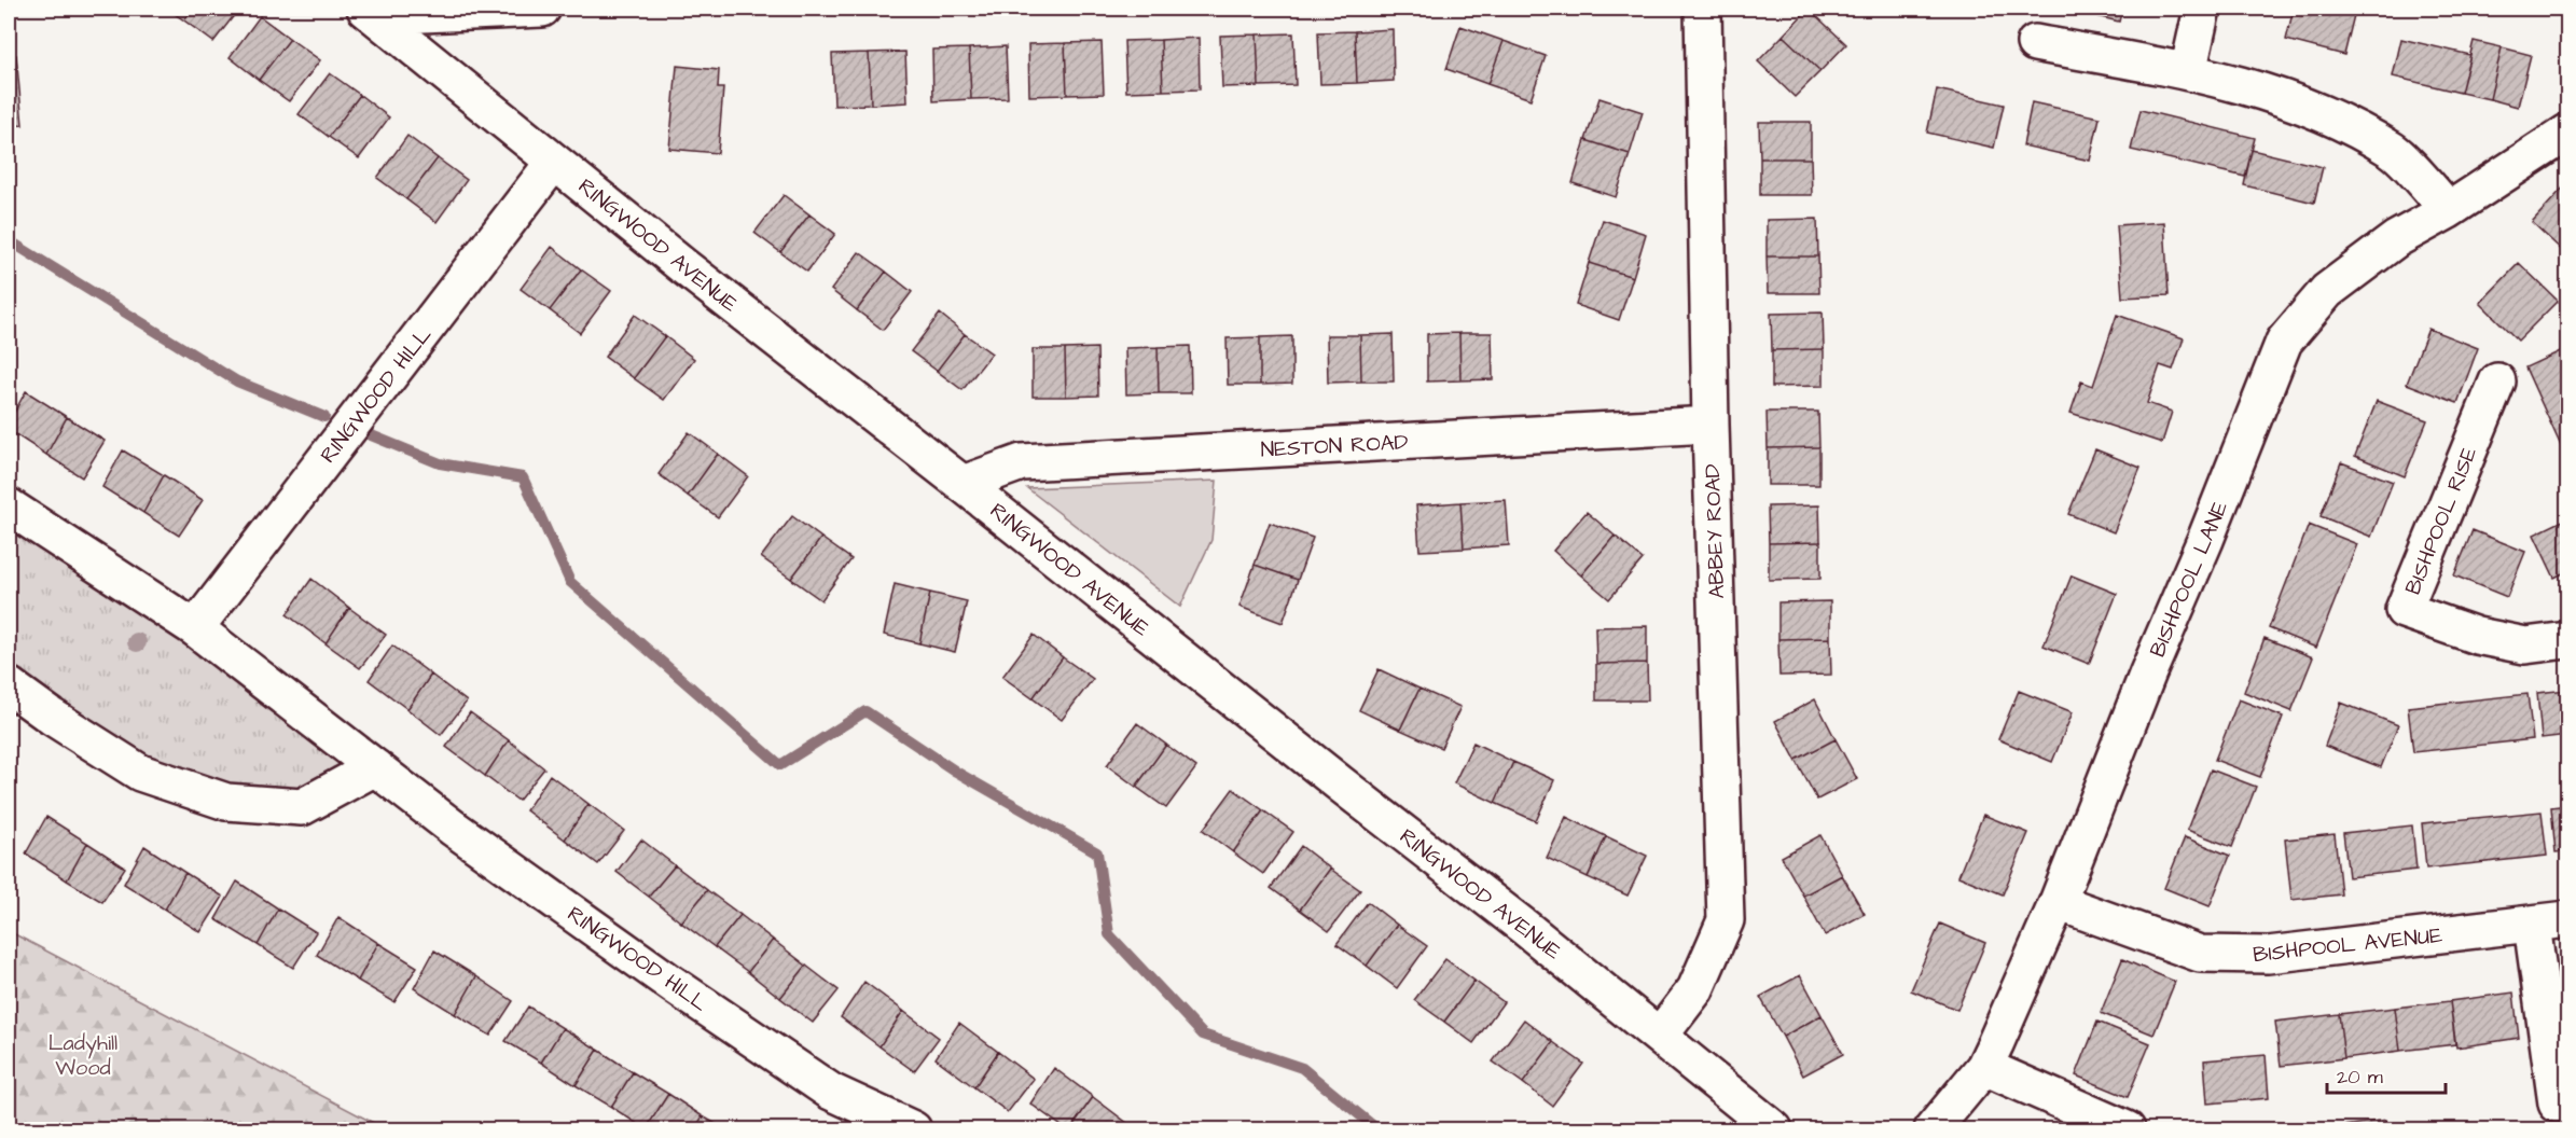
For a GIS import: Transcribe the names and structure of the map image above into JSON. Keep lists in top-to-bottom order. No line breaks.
{"streets":{"street":["RINGWOOD AVENUE","RINGWOOD HILL","NESTON ROAD","BISHPOOL RISE","ABBEY ROAD","BISHPOOL LANE","BISHPOOL AVENUE"]},"crossings":[["RINGWOOD AVENUE","RINGWOOD HILL"],["RINGWOOD AVENUE","NESTON ROAD"],["RINGWOOD AVENUE","ABBEY ROAD"],["NESTON ROAD","ABBEY ROAD"],["BISHPOOL LANE","BISHPOOL AVENUE"]],"parks":["Ladyhill Wood"],"scale_bar":"20 m"}
